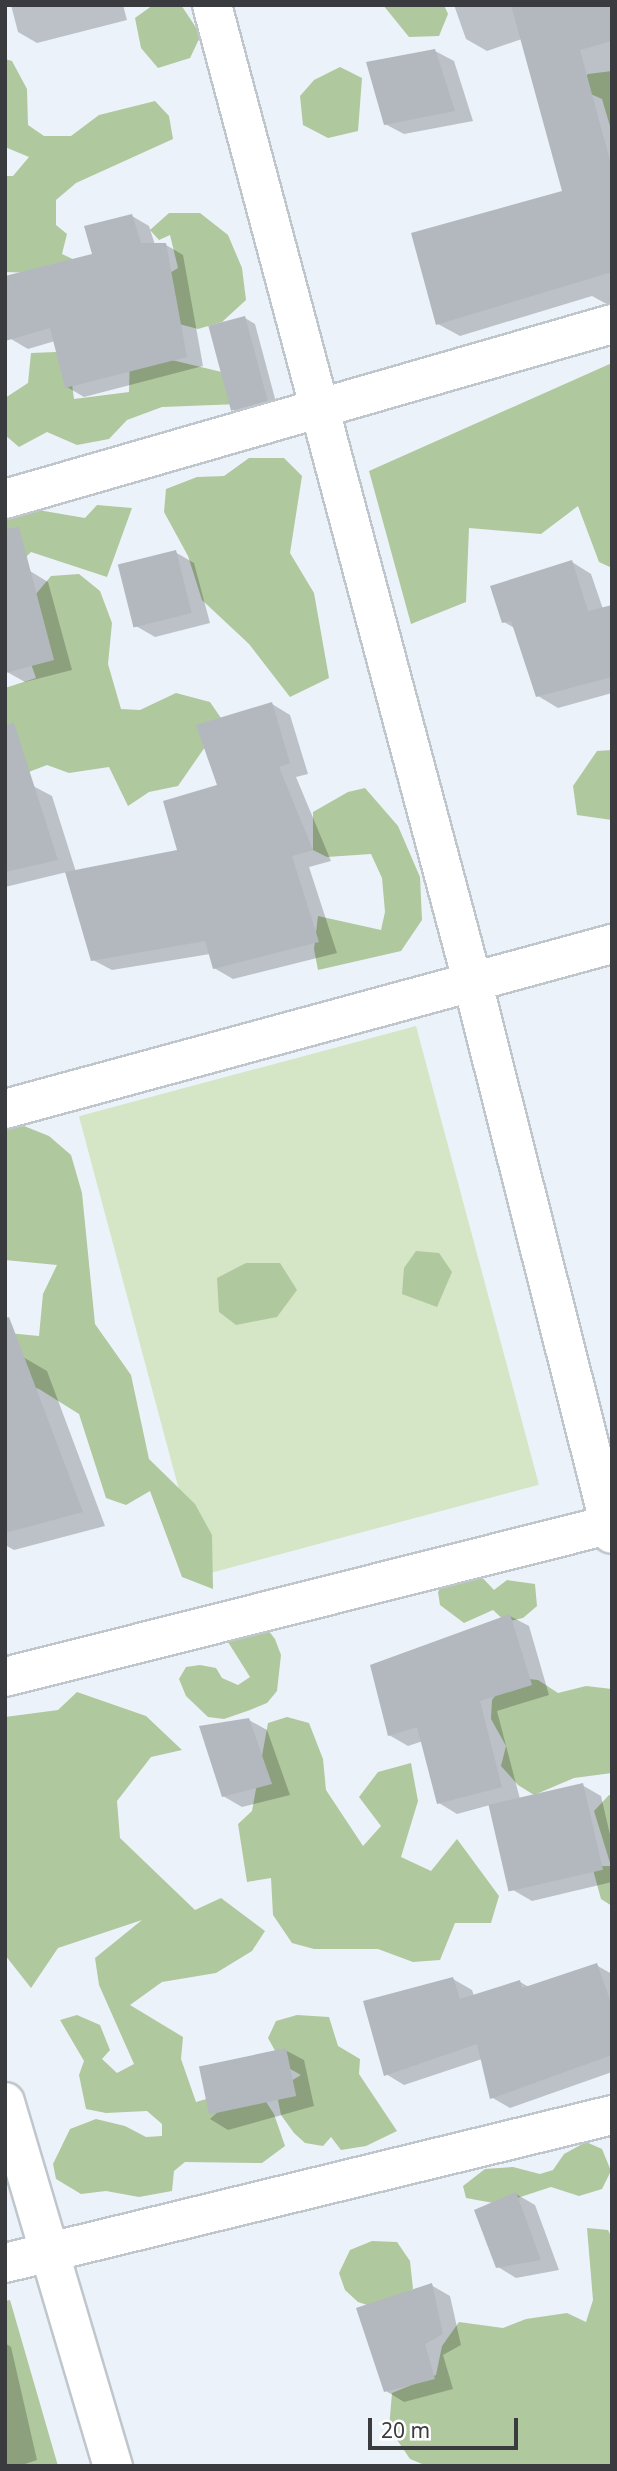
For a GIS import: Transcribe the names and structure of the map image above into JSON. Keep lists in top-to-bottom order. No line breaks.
{"scale_bar":"20 m"}
